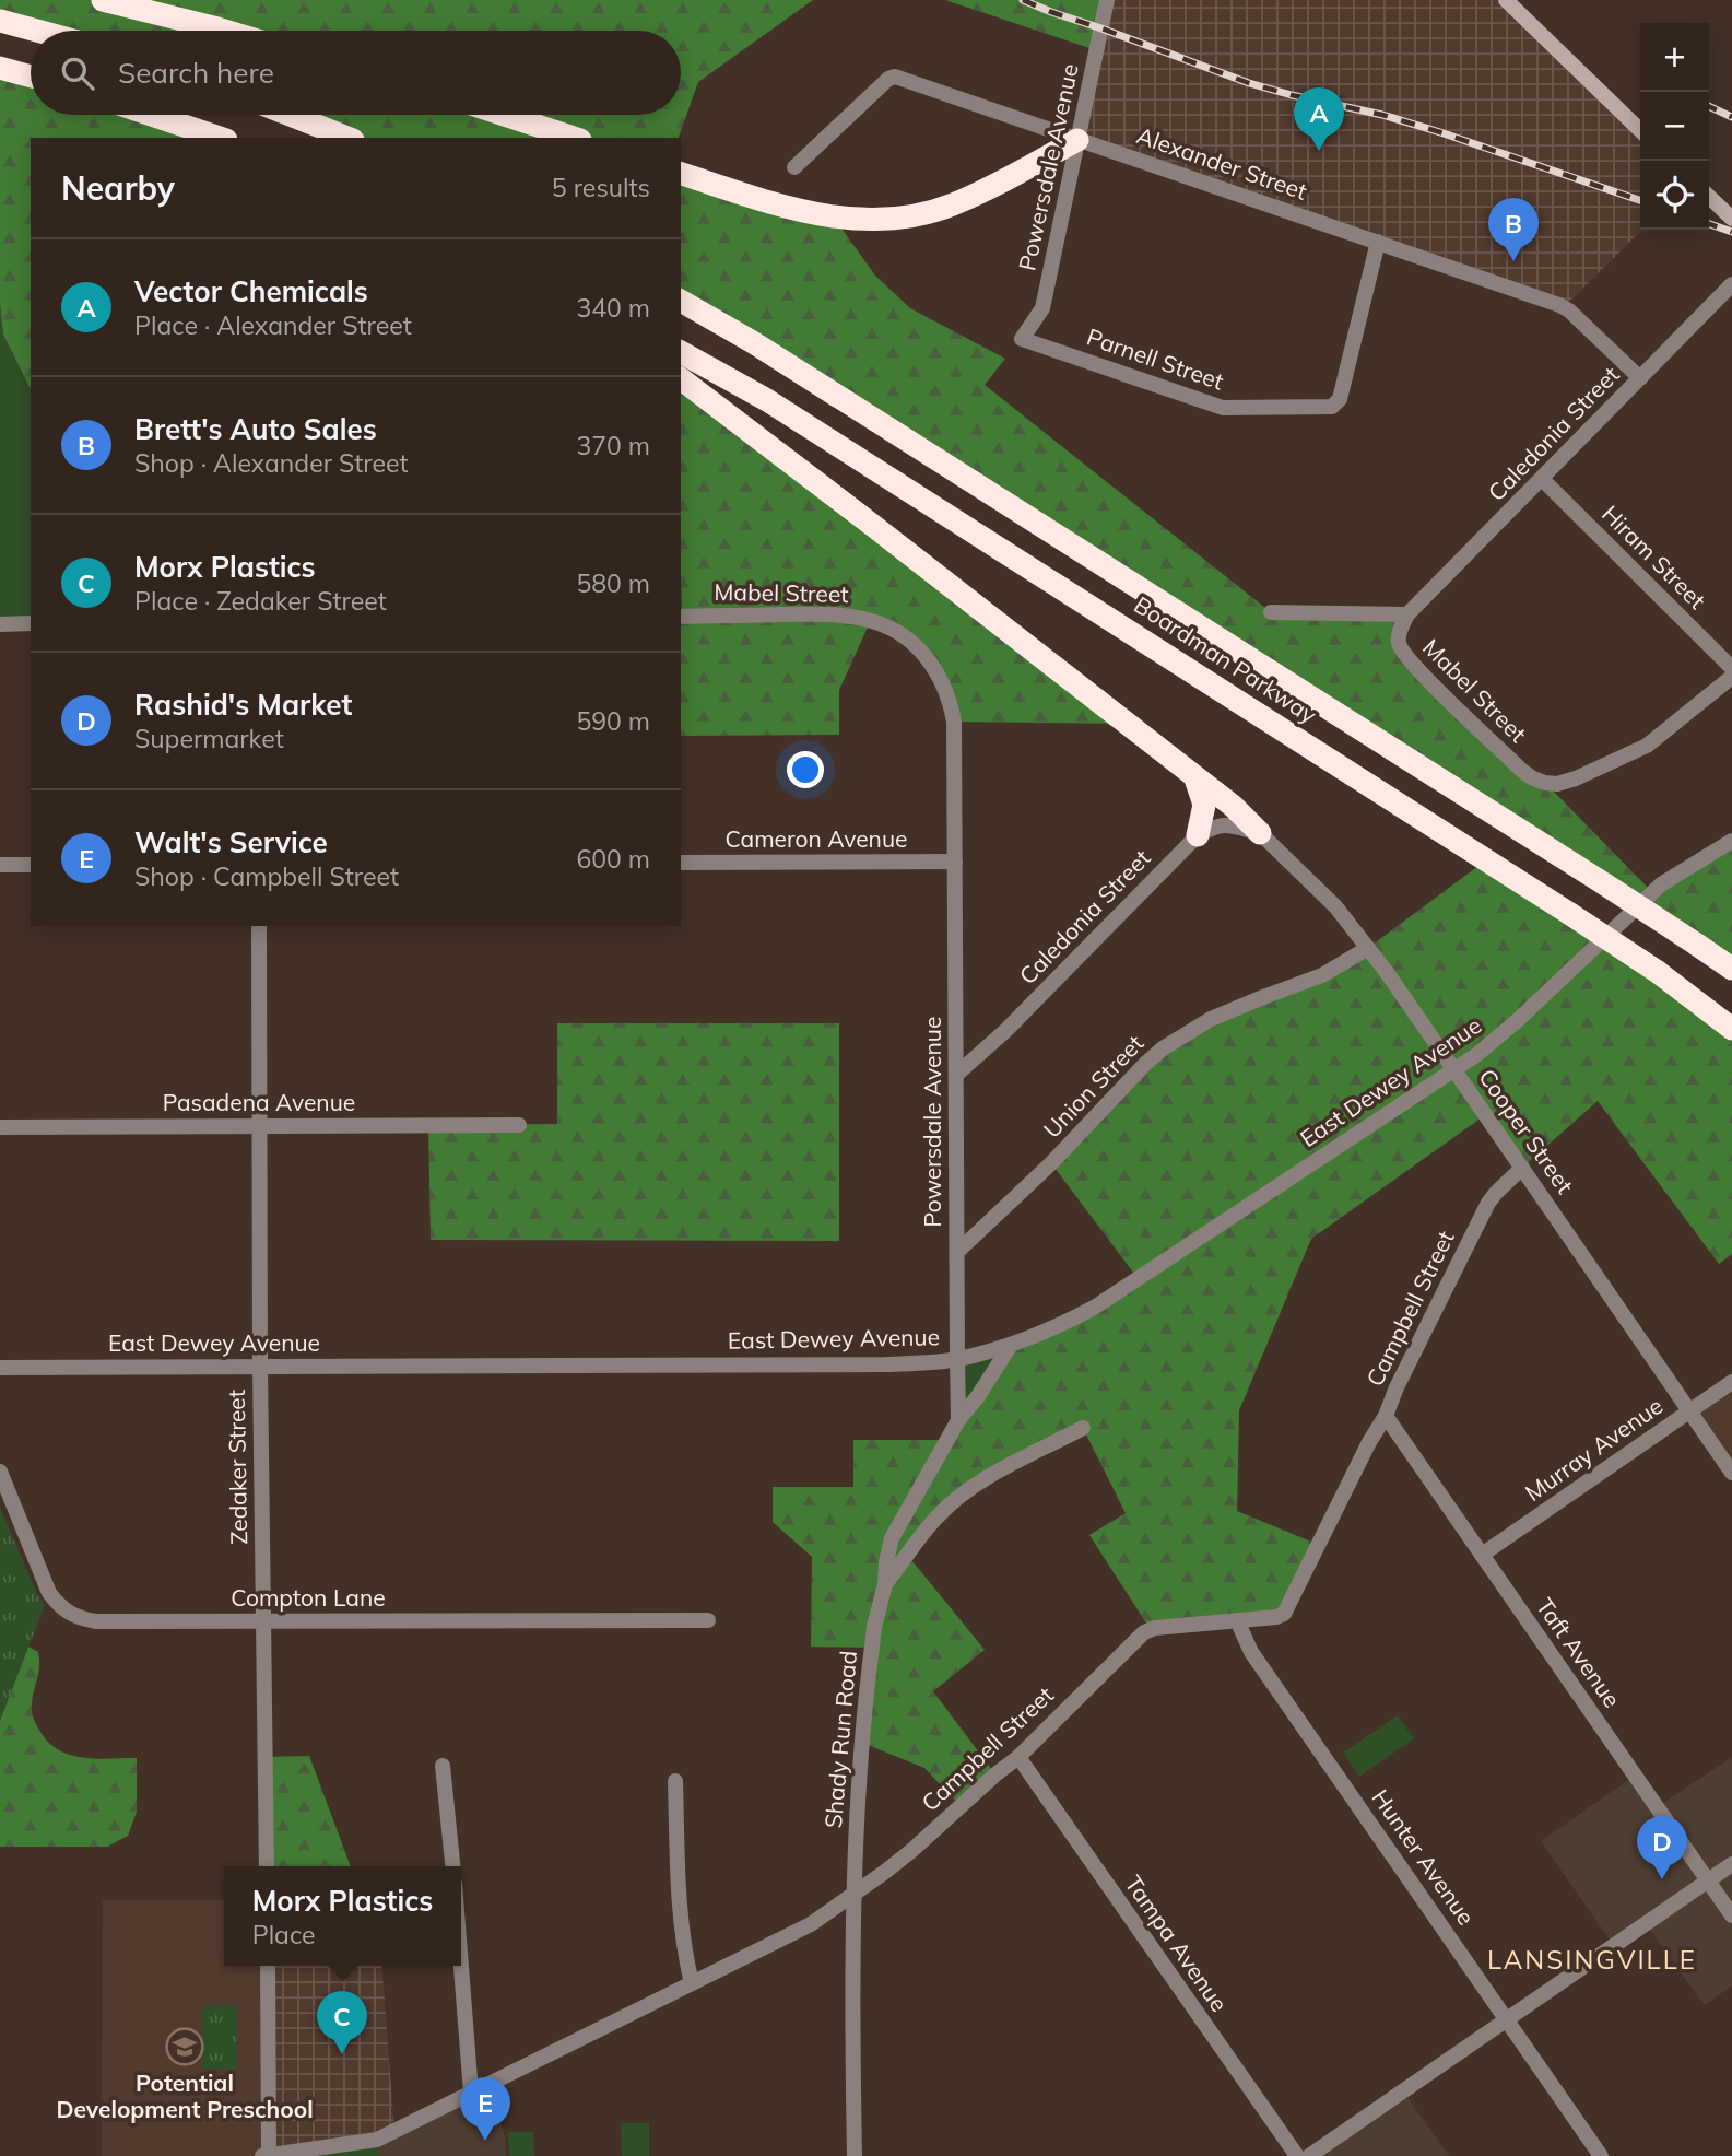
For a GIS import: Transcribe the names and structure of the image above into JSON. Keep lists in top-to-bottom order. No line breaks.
{"streets":{"highway":["Boardman Parkway"],"street":["Alexander Street","Powersdale Avenue","Parnell Street","Caledonia Street","Hiram Street","Mabel Street","Cameron Avenue","East Dewey Avenue","Union Street","Pasadena Avenue","Cooper Street","Campbell Street","Murray Avenue","Zedaker Street","Compton Lane","Taft Avenue","Shady Run Road","Hunter Avenue","Tampa Avenue"]},"crossings":[["Alexander Street","Powersdale Avenue"],["Alexander Street","Parnell Street"],["Alexander Street","Caledonia Street"],["Powersdale Avenue","Parnell Street"],["Powersdale Avenue","Caledonia Street"],["Powersdale Avenue","Mabel Street"],["Powersdale Avenue","Cameron Avenue"],["Powersdale Avenue","East Dewey Avenue"],["Powersdale Avenue","Union Street"],["Powersdale Avenue","Shady Run Road"],["Caledonia Street","Hiram Street"],["Caledonia Street","Mabel Street"],["East Dewey Avenue","Zedaker Street"],["Union Street","Cooper Street"],["Pasadena Avenue","Zedaker Street"],["Cooper Street","Campbell Street"],["Cooper Street","Murray Avenue"],["Campbell Street","Taft Avenue"],["Campbell Street","Shady Run Road"],["Campbell Street","Hunter Avenue"],["Campbell Street","Tampa Avenue"],["Murray Avenue","Taft Avenue"],["Zedaker Street","Compton Lane"]],"districts":["LANSINGVILLE"],"places":{"school or university":["Potential Development Preschool"]},"page":{"map_buttons":["+","−"],"search":"Search here","pins":["A","B","D","C","E"],"heading":["Nearby","5 results"],"list":[{"mark":"A","name":"Vector Chemicals","note":"Place · Alexander Street","value":"340 m"},{"mark":"B","name":"Brett's Auto Sales","note":"Shop · Alexander Street","value":"370 m"},{"mark":"C","name":"Morx Plastics","note":"Place · Zedaker Street","value":"580 m"},{"mark":"D","name":"Rashid's Market","note":"Supermarket","value":"590 m"},{"mark":"E","name":"Walt's Service","note":"Shop · Campbell Street","value":"600 m"}],"popup":["Morx Plastics","Place"]}}
